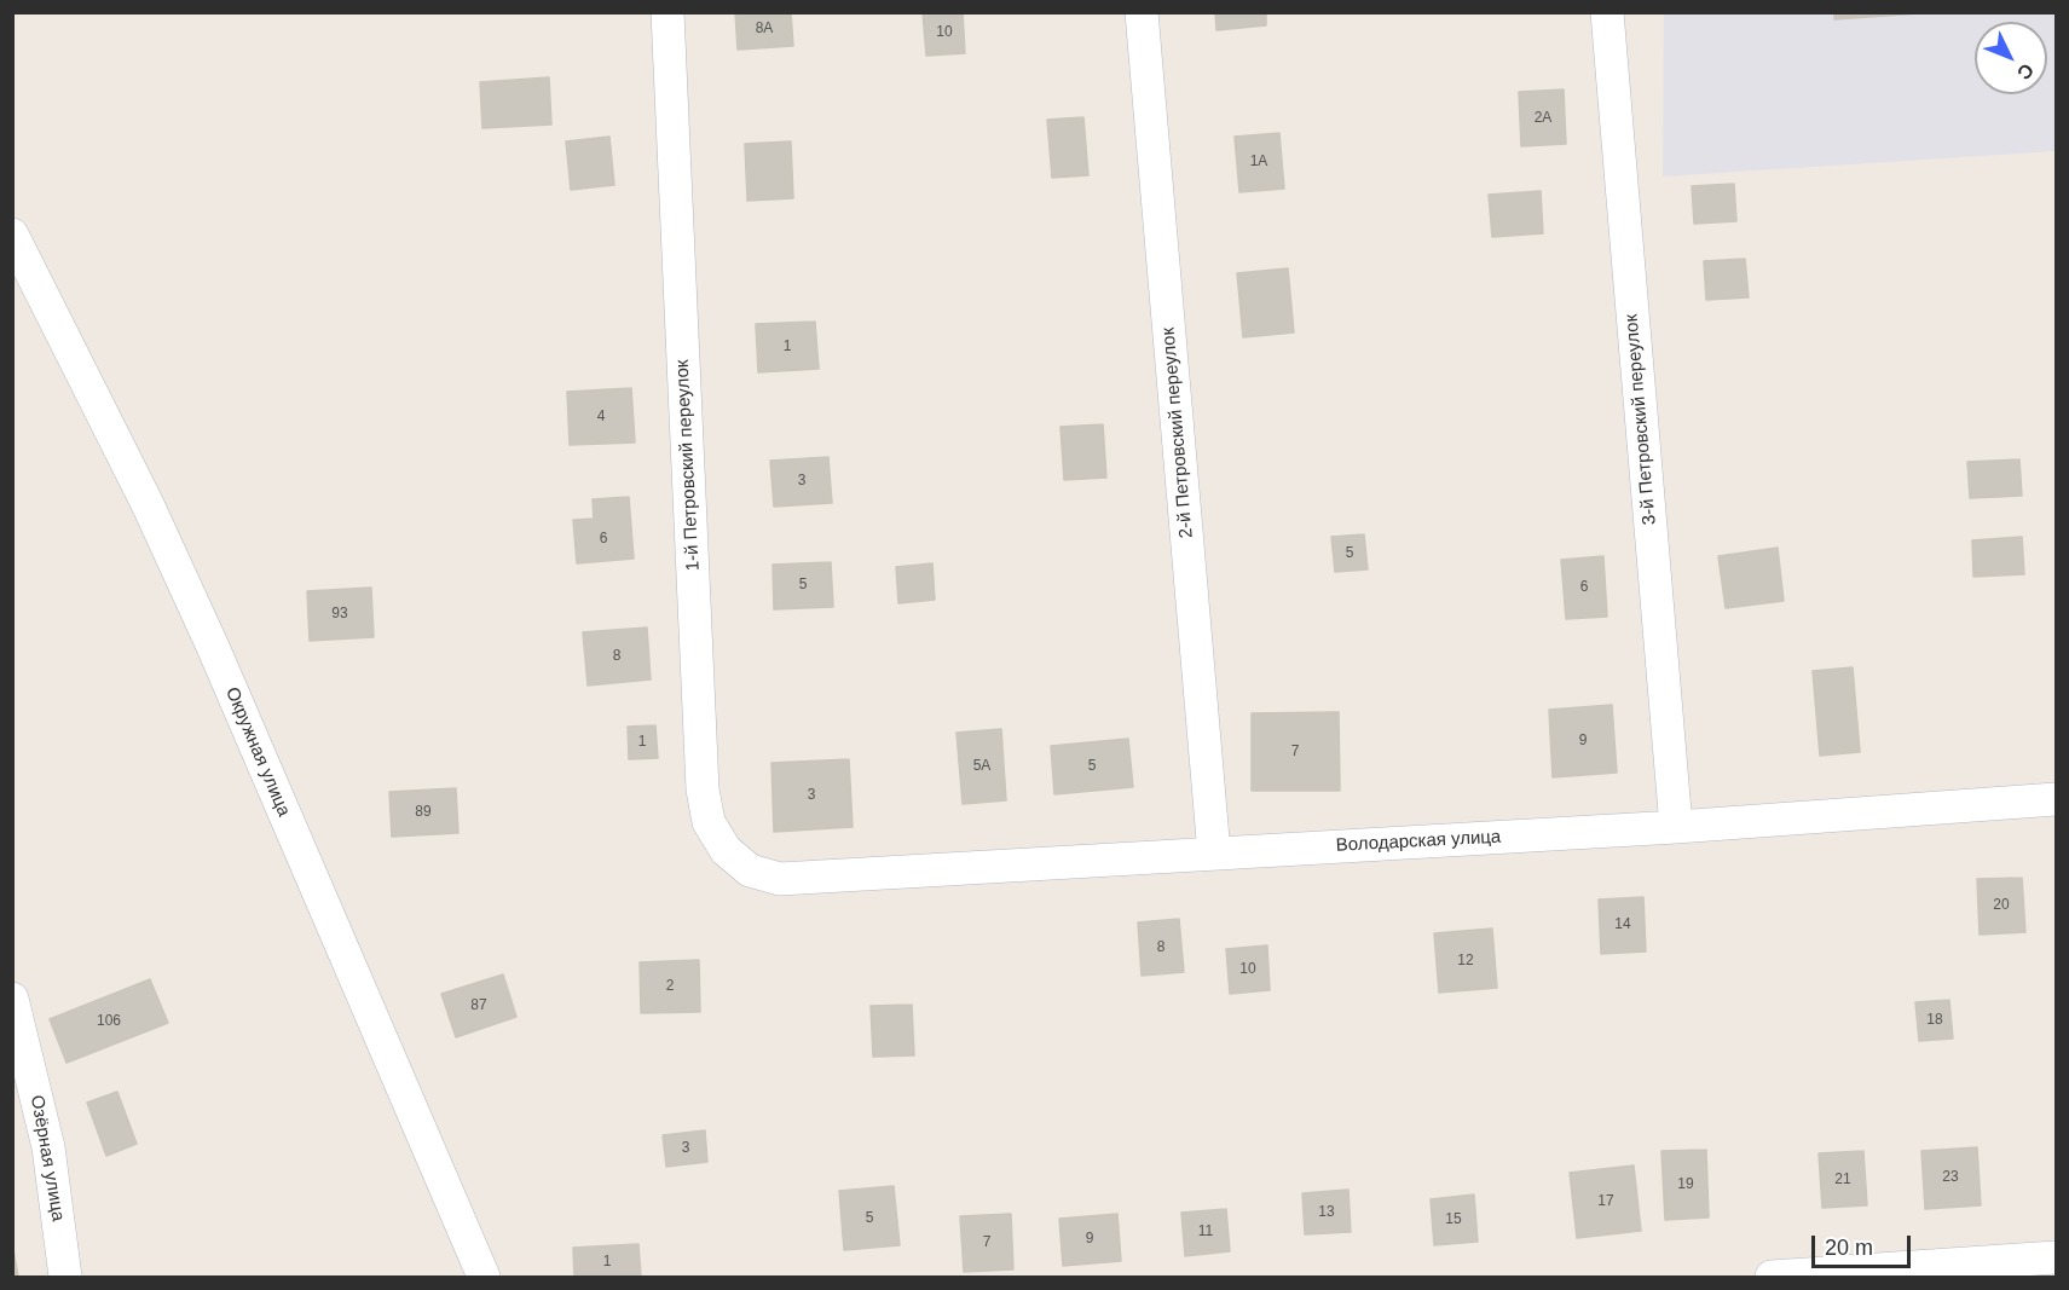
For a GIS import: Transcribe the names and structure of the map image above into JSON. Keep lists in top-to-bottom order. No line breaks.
{"streets":{"street":["3-й Петровский переулок","2-й Петровский переулок","1-й Петровский переулок","Окружная улица","Володарская улица","Озёрная улица"]},"crossings":[["3-й Петровский переулок","Володарская улица"],["2-й Петровский переулок","Володарская улица"],["1-й Петровский переулок","Володарская улица"]],"house_numbers":["8А","10","2А","1А","1","4","3","6","5","5","6","93","8","9","1","7","5А","5","3","89","20","14","8","12","10","2","87","18","106","3","23","21","19","17","13","5","15","11","9","7","1"],"scale_bar":"20 m","north":"bottom right"}
